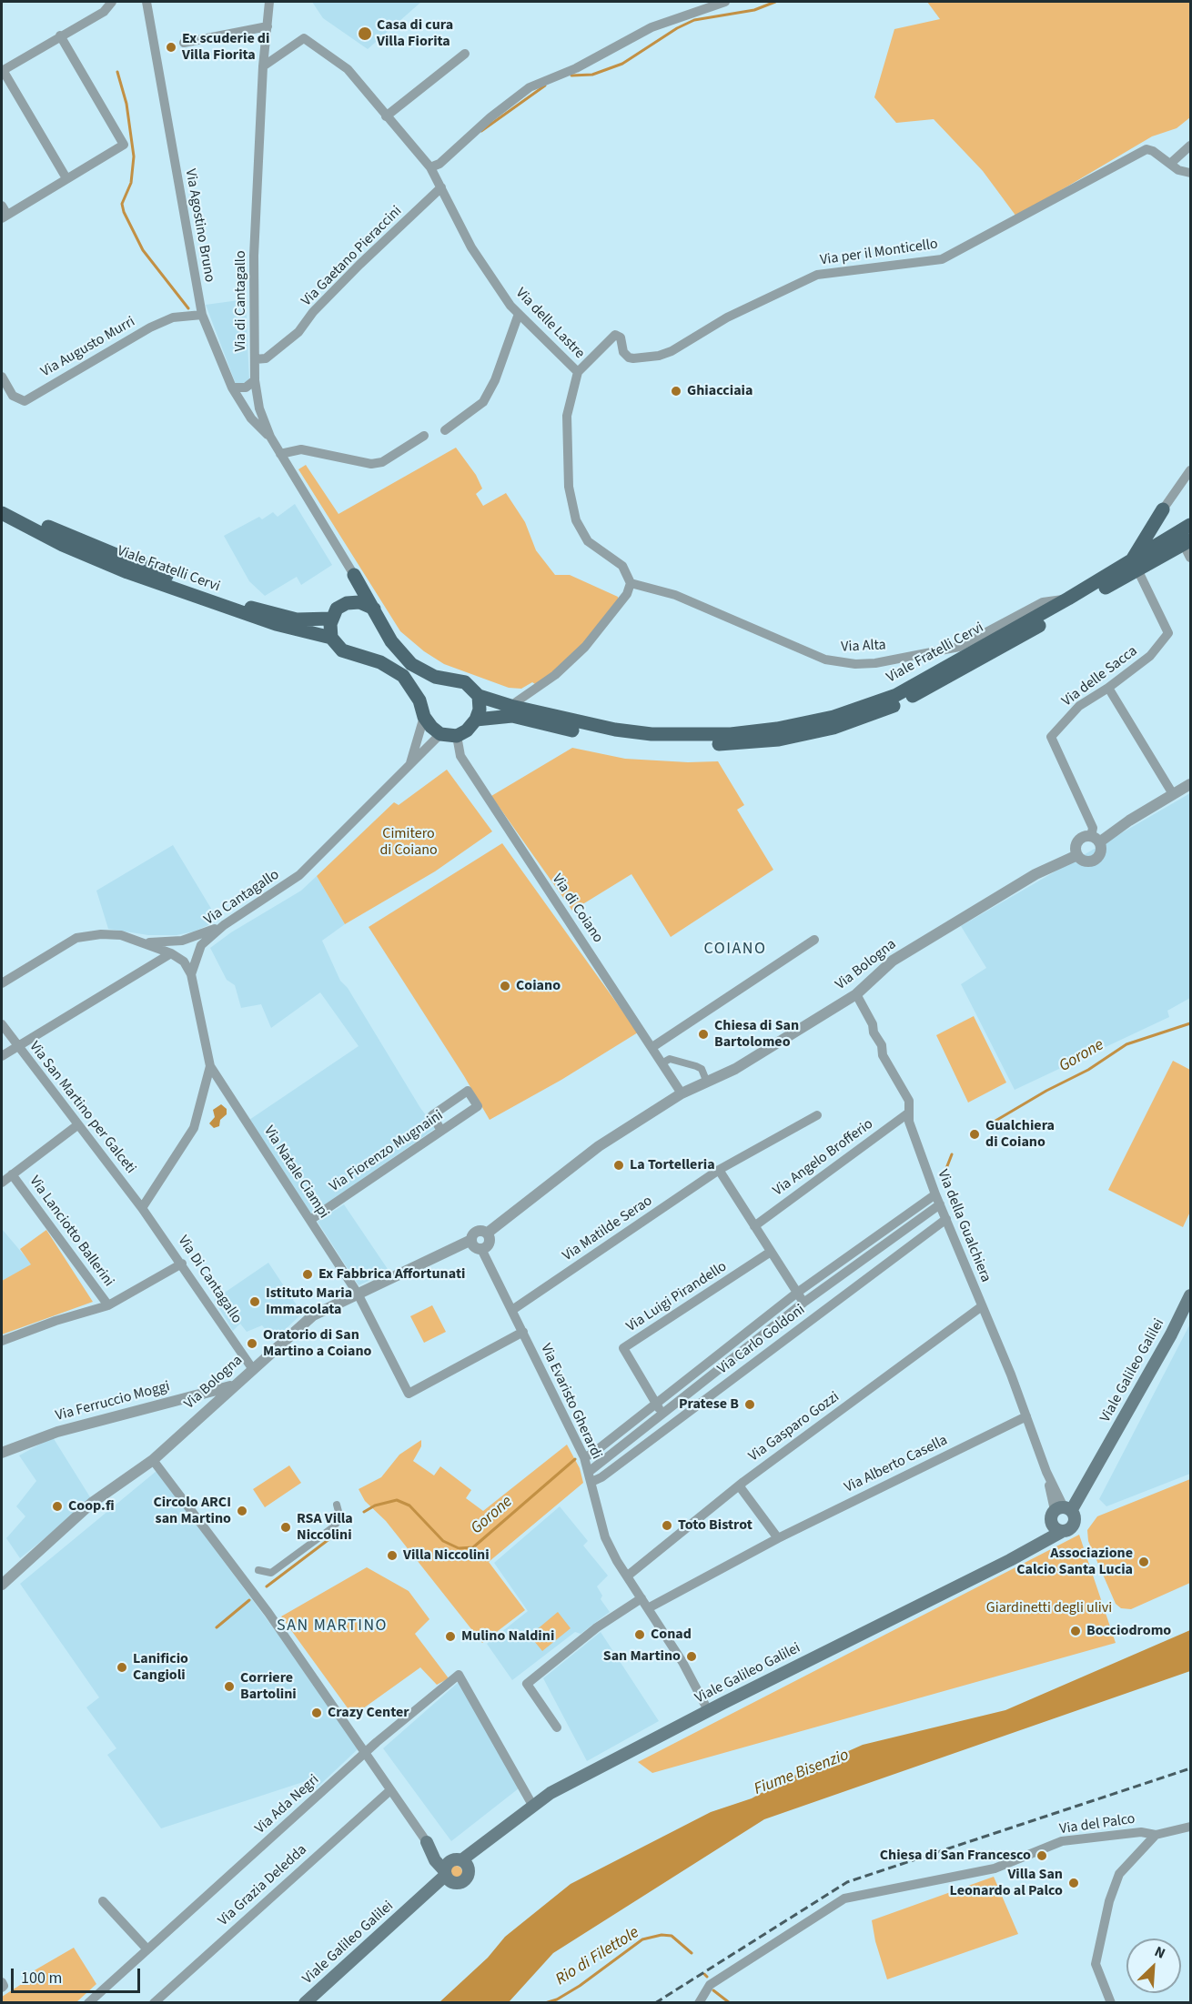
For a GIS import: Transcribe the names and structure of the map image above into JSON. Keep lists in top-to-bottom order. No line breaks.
{"streets":{"main road":["Viale Fratelli Cervi","Viale Galileo Galilei"],"street":["Via Agostino Bruno","Via per il Monticello","Via Gaetano Pieraccini","Via di Cantagallo","Via delle Lastre","Via Augusto Murri","Via Alta","Via delle Sacca","Via Cantagallo","Via di Coiano","Via Bologna","Via San Martino per Galceti","Via Fiorenzo Mugnaini","Via Angelo Brofferio","Via Natale Ciampi","Via della Gualchiera","Via Matilde Serao","Via Lanciotto Ballerini","Via Di Cantagallo","Via Luigi Pirandello","Via Carlo Goldoni","Via Ferruccio Moggi","Via Evaristo Gherardi","Via Gasparo Gozzi","Via Alberto Casella","Via Ada Negri","Via del Palco","Via Grazia Deledda"]},"crossings":[["Via Agostino Bruno","Via di Cantagallo"],["Via Agostino Bruno","Via Augusto Murri"],["Via per il Monticello","Via delle Lastre"],["Via Gaetano Pieraccini","Via di Cantagallo"],["Via Gaetano Pieraccini","Via delle Lastre"],["Via di Cantagallo","Via delle Lastre"],["Via di Cantagallo","Viale Fratelli Cervi"],["Via delle Lastre","Via Alta"],["Viale Fratelli Cervi","Via Alta"],["Viale Fratelli Cervi","Via delle Sacca"],["Viale Fratelli Cervi","Via Cantagallo"],["Via delle Sacca","Via Bologna"],["Via di Coiano","Via Bologna"],["Via Bologna","Via Natale Ciampi"],["Via Bologna","Via della Gualchiera"],["Via Bologna","Via Di Cantagallo"],["Via Bologna","Via Ferruccio Moggi"],["Via Bologna","Via Evaristo Gherardi"],["Via San Martino per Galceti","Via Di Cantagallo"],["Via Fiorenzo Mugnaini","Via Natale Ciampi"],["Via Angelo Brofferio","Via della Gualchiera"],["Via Natale Ciampi","Via Evaristo Gherardi"],["Via della Gualchiera","Via Carlo Goldoni"],["Via della Gualchiera","Viale Galileo Galilei"],["Via della Gualchiera","Via Gasparo Gozzi"],["Via della Gualchiera","Via Alberto Casella"],["Via Matilde Serao","Via Evaristo Gherardi"],["Via Luigi Pirandello","Via Carlo Goldoni"],["Via Carlo Goldoni","Via Evaristo Gherardi"],["Viale Galileo Galilei","Via Evaristo Gherardi"],["Viale Galileo Galilei","Via Ada Negri"],["Via Evaristo Gherardi","Via Gasparo Gozzi"],["Via Evaristo Gherardi","Via Alberto Casella"]],"districts":["COIANO","SAN MARTINO"],"water":["Gorone","Fiume Bisenzio","Rio di Filettole"],"parks":["Cimitero di Coiano","Giardinetti degli ulivi"],"places":["Casa di cura Villa Fiorita","Ex scuderie di Villa Fiorita","Ghiacciaia","Coiano","Chiesa di San Bartolomeo","Gualchiera di Coiano","La Tortelleria","Ex Fabbrica Affortunati","Istituto Maria Immacolata","Oratorio di San Martino a Coiano","Pratese B","Coop.fi","Circolo ARCI san Martino","Toto Bistrot","RSA Villa Niccolini","Villa Niccolini","Associazione Calcio Santa Lucia","Bocciodromo","Conad","Mulino Naldini","San Martino","Lanificio Cangioli","Corriere Bartolini","Crazy Center","Chiesa di San Francesco","Villa San Leonardo al Palco"],"scale_bar":"100 m","north":"top right"}
